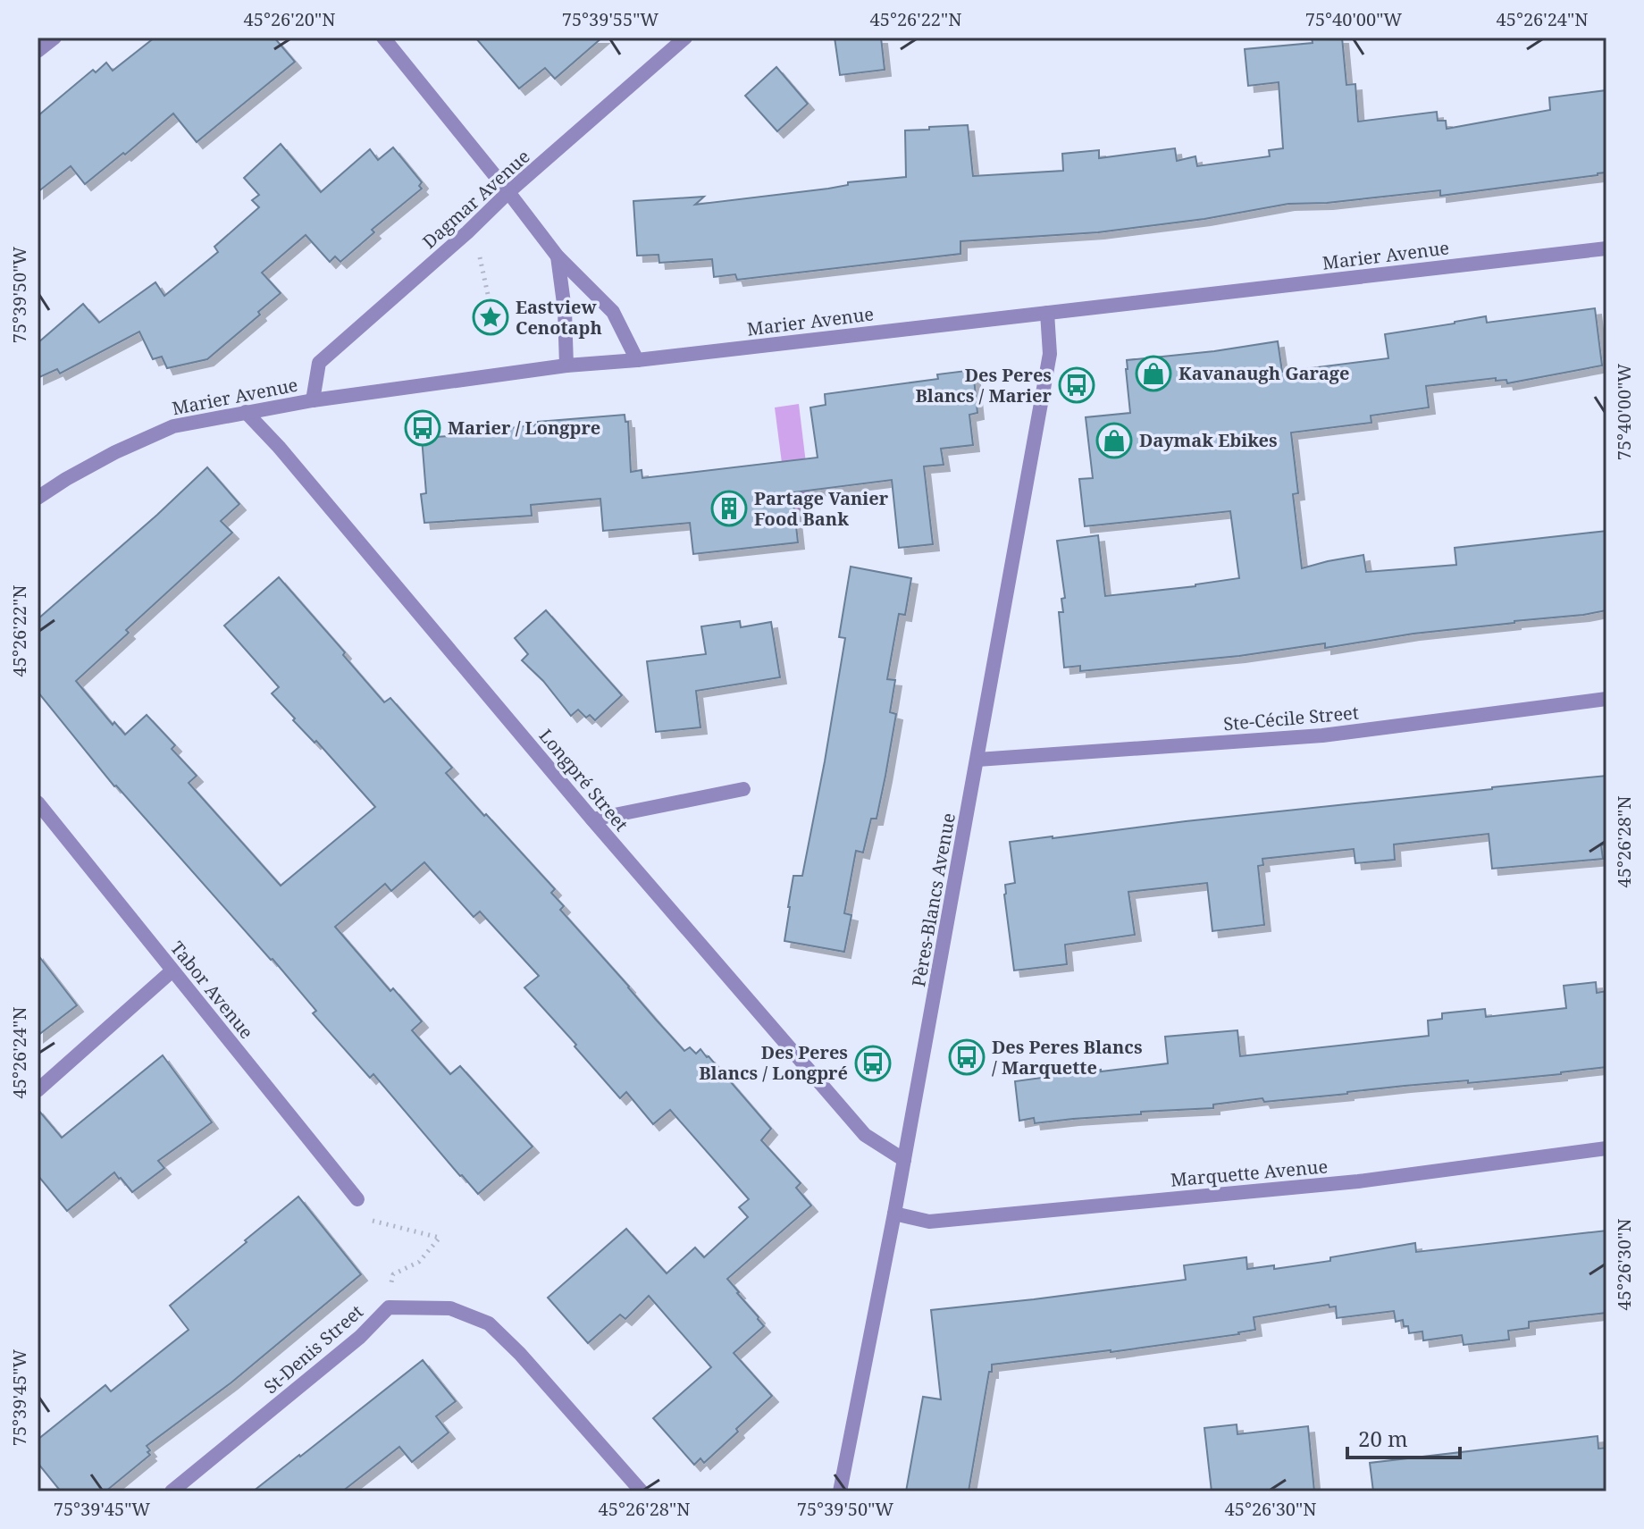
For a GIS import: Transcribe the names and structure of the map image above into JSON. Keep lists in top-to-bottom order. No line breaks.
{"streets":{"street":["Dagmar Avenue","Marier Avenue","Ste-Cécile Street","Longpré Street","Pères-Blancs Avenue","Tabor Avenue","Marquette Avenue","St-Denis Street"]},"crossings":[["Dagmar Avenue","Marier Avenue"],["Marier Avenue","Longpré Street"],["Marier Avenue","Pères-Blancs Avenue"],["Ste-Cécile Street","Pères-Blancs Avenue"],["Longpré Street","Pères-Blancs Avenue"],["Pères-Blancs Avenue","Marquette Avenue"]],"places":{"place":["Eastview Cenotaph"],"shop":["Kavanaugh Garage","Daymak Ebikes"],"bus stop":["Des Peres Blancs / Marier","Marier / Longpre","Des Peres Blancs / Marquette","Des Peres Blancs / Longpré"],"building":["Partage Vanier Food Bank"]},"scale_bar":"20 m","coordinates":["45°26'20\"N","75°39'55\"W","45°26'22\"N","75°40'00\"W","45°26'24\"N","75°39'50\"W","45°26'28\"N","45°26'30\"N","75°39'45\"W"]}
